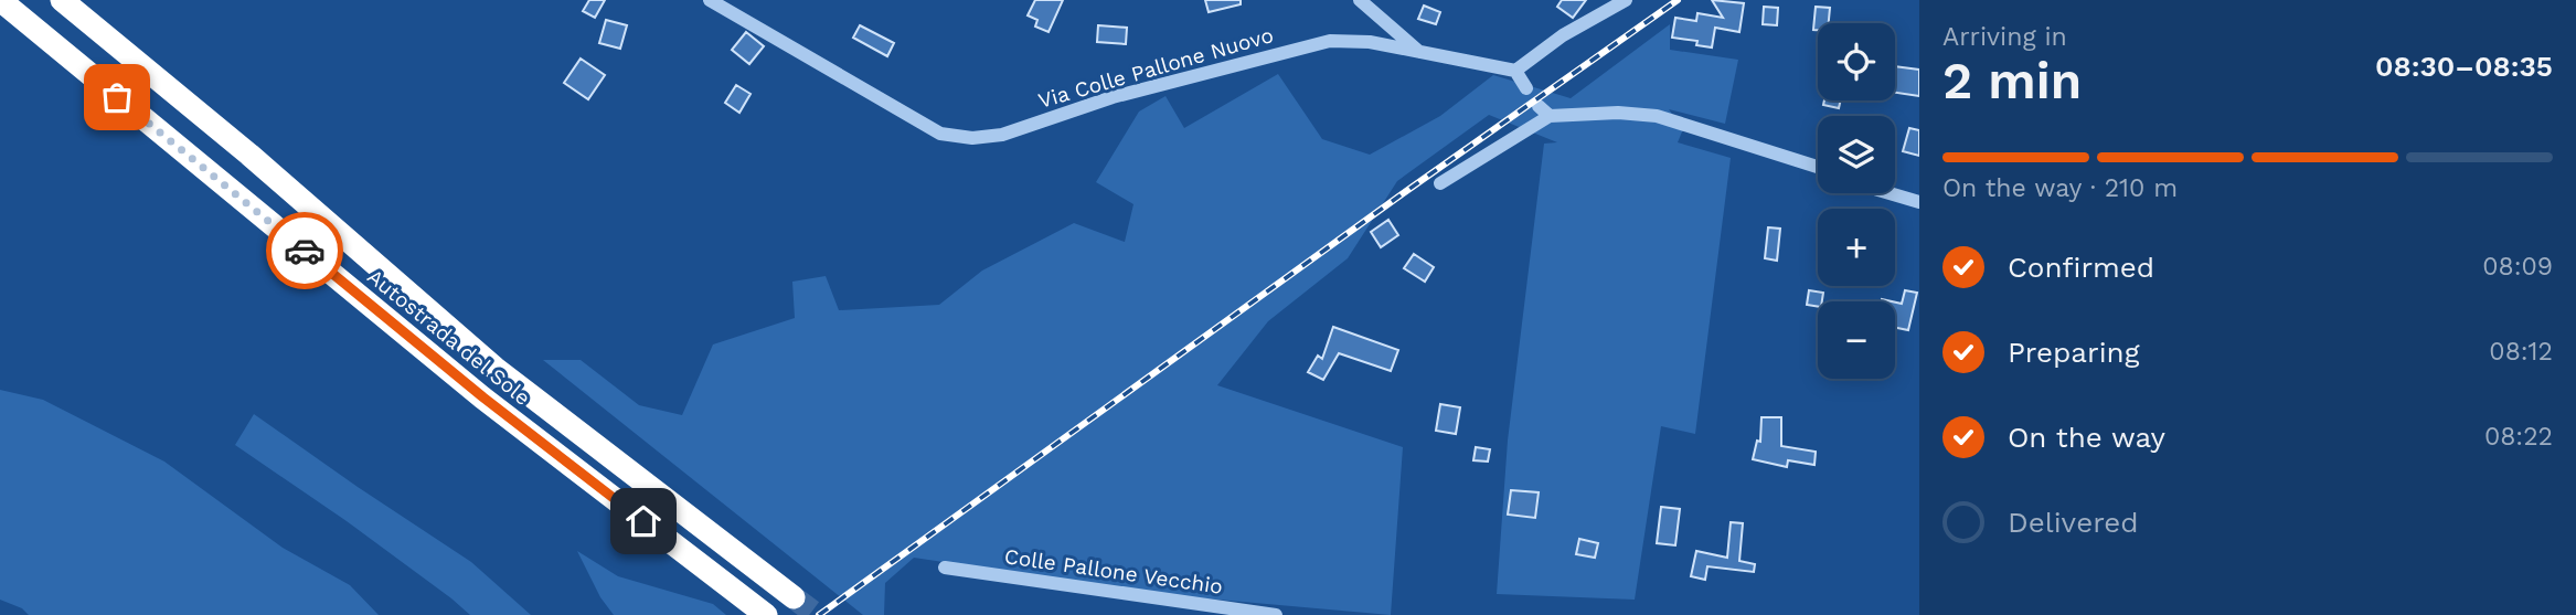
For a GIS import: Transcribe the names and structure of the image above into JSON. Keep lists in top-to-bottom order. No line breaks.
{"streets":{"highway":["Autostrada del Sole"],"street":["Via Colle Pallone Nuovo","Colle Pallone Vecchio"]},"page":{"heading":["2 min","Arriving in","08:30–08:35"],"map_buttons":["+","−"],"bar":"On the way · 210 m","list":[["Confirmed","08:09"],["Preparing","08:12"],["On the way","08:22"],"Delivered"]}}
